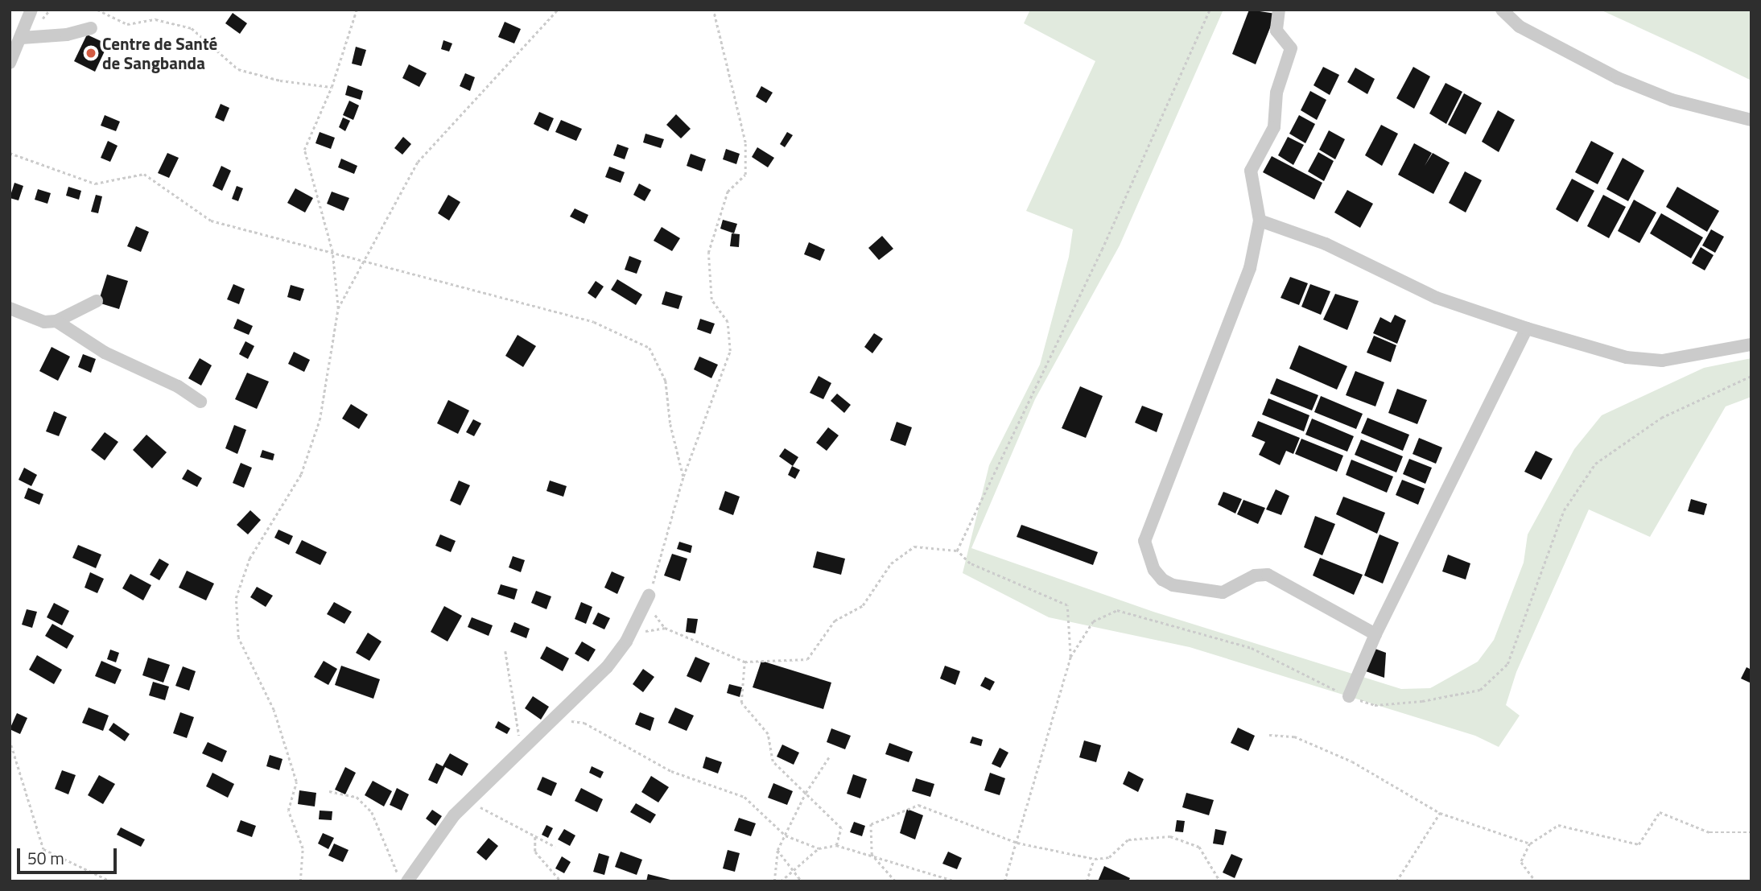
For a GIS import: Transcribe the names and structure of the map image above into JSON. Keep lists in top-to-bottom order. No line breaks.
{"places":["Centre de Santé de Sangbanda"],"scale_bar":"50 m"}
